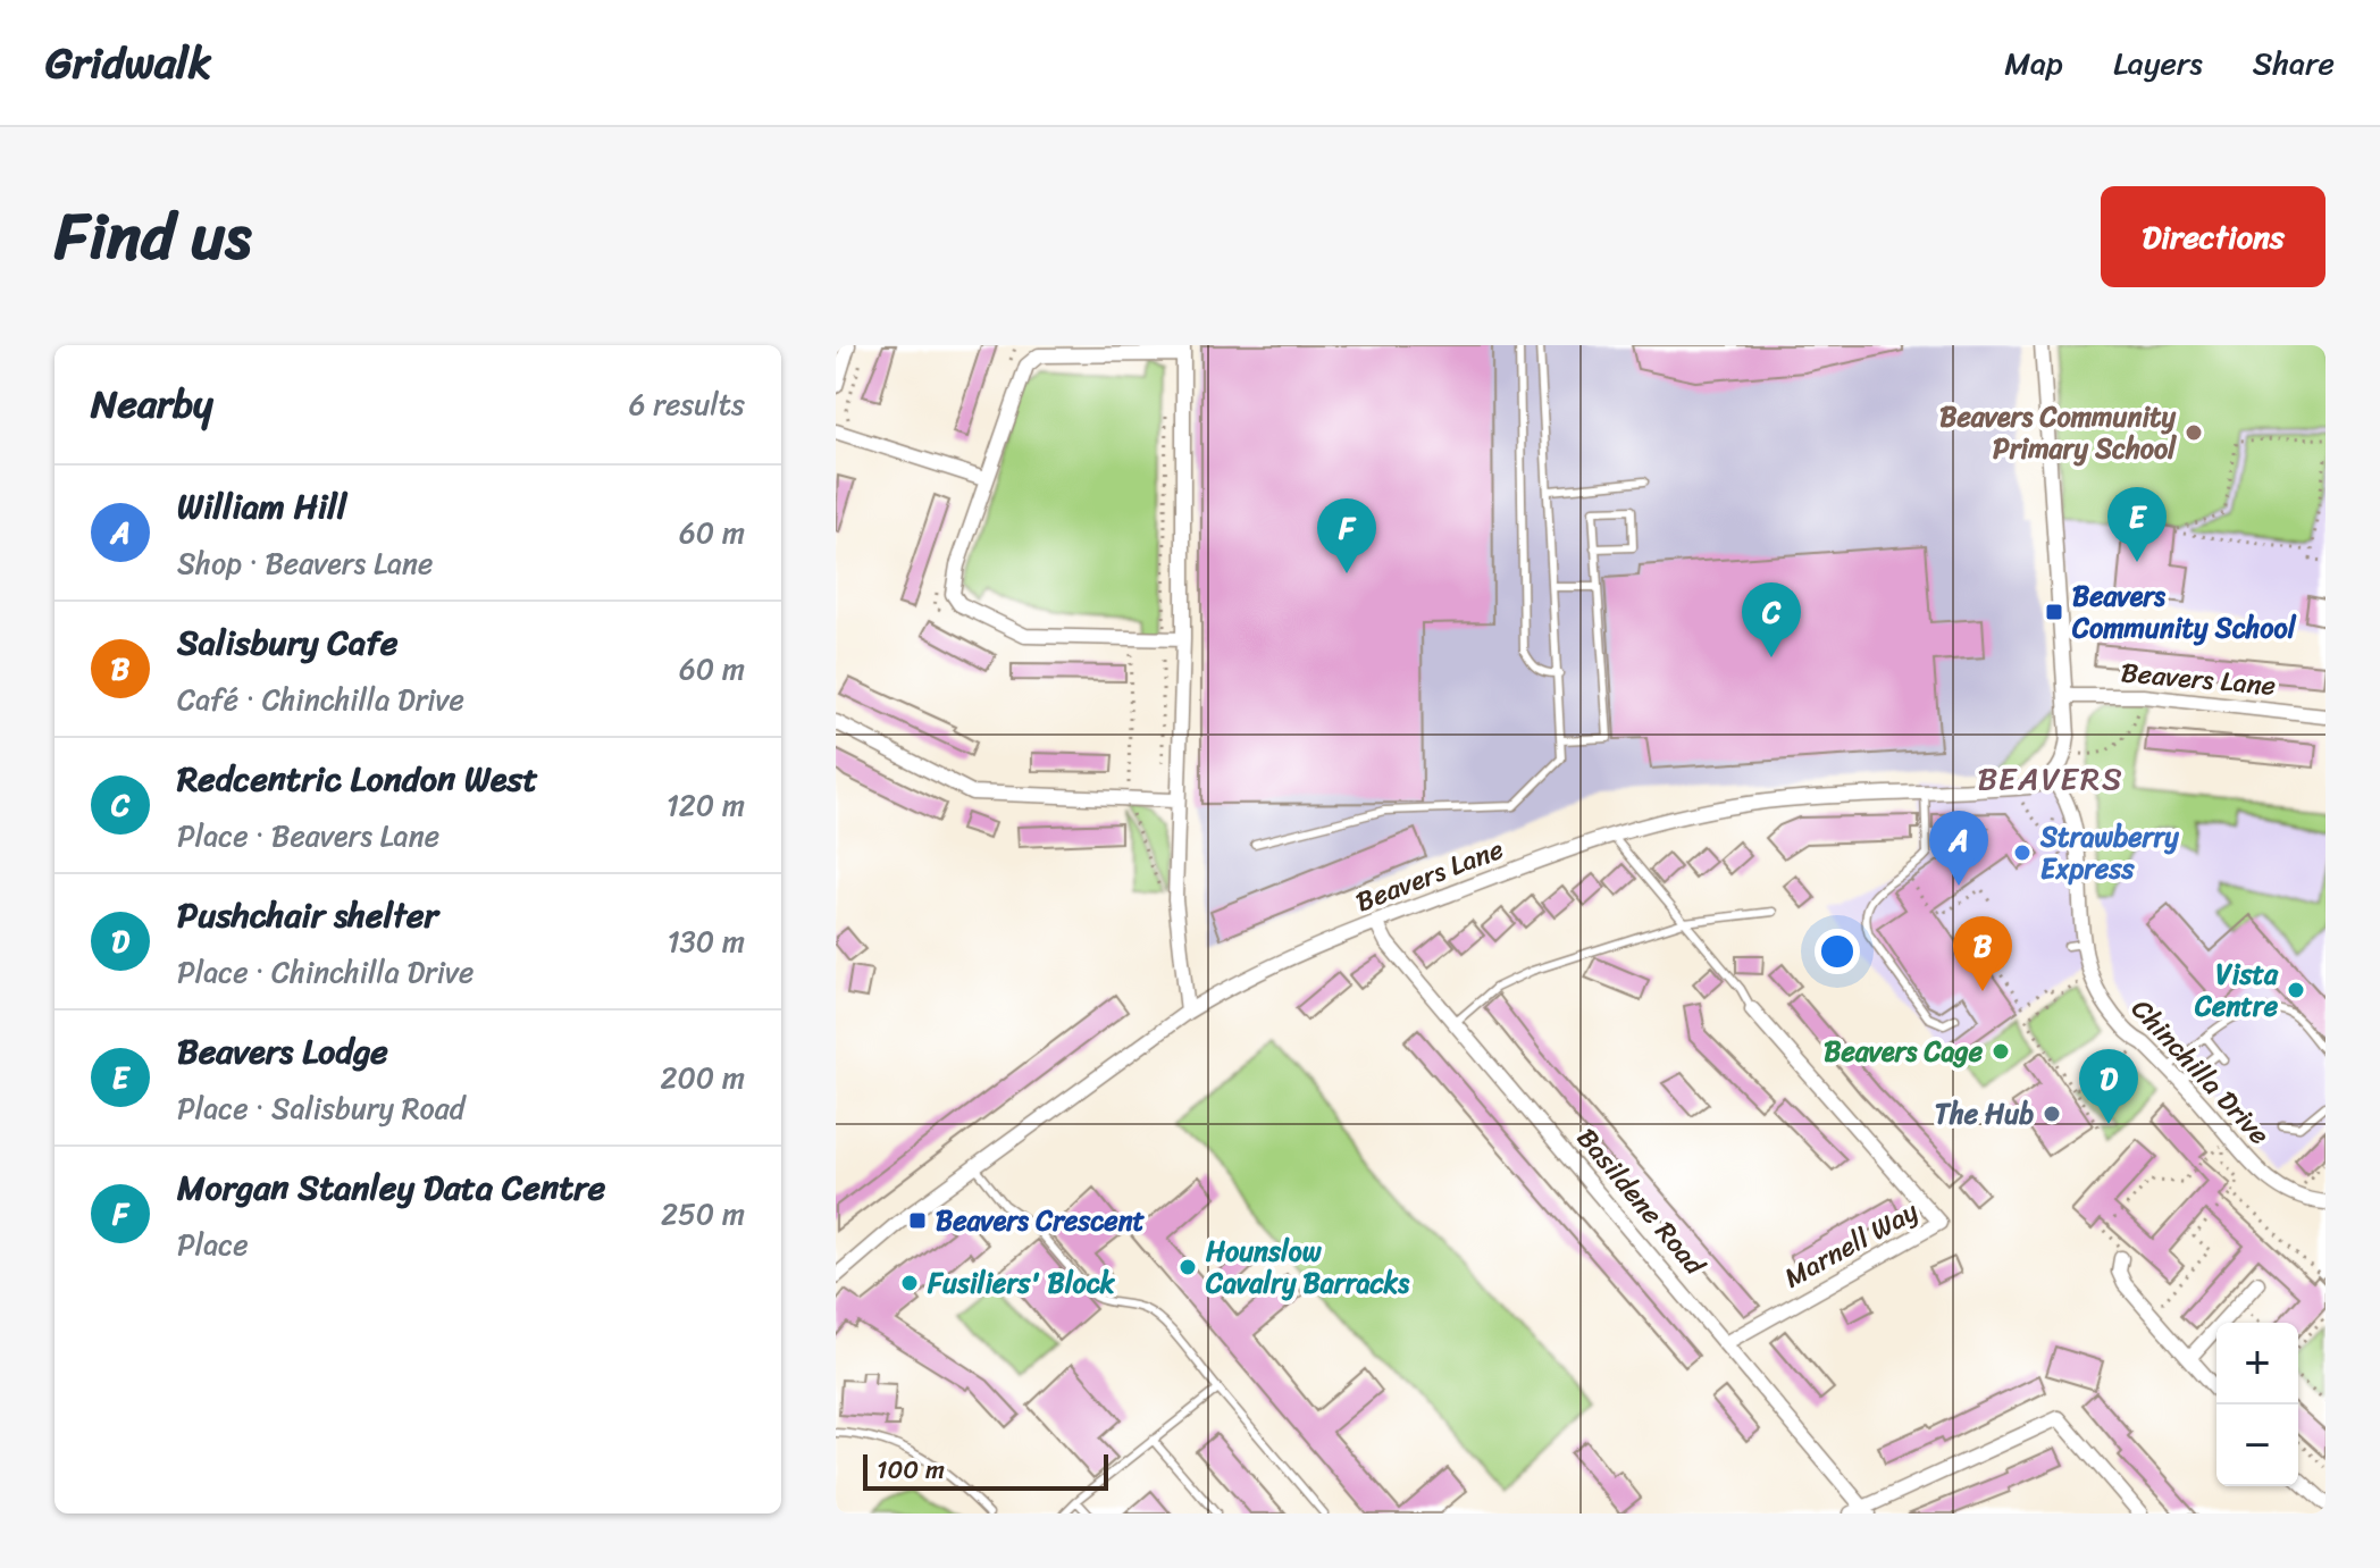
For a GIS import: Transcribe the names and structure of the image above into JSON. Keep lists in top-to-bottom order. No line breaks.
{"streets":{"street":["Beavers Lane","Chinchilla Drive","Basildene Road","Marnell Way"]},"crossings":[["Beavers Lane","Chinchilla Drive"],["Beavers Lane","Basildene Road"],["Basildene Road","Marnell Way"]],"districts":["BEAVERS"],"places":{"other":["Beavers Community Primary School","Strawberry Express","Vista Centre","Beavers Cage","The Hub","Hounslow Cavalry Barracks","Fusiliers' Block"],"transit":["Beavers Community School","Beavers Crescent"]},"scale_bar":"100 m","page":{"header":"Gridwalk","nav":["Map","Layers","Share"],"title":"Find us","buttons":"Directions","heading":["Nearby","6 results"],"list":[{"mark":"A","name":"William Hill","note":"Shop · Beavers Lane","value":"60 m"},{"mark":"B","name":"Salisbury Cafe","note":"Café · Chinchilla Drive","value":"60 m"},{"mark":"C","name":"Redcentric London West","note":"Place · Beavers Lane","value":"120 m"},{"mark":"D","name":"Pushchair shelter","note":"Place · Chinchilla Drive","value":"130 m"},{"mark":"E","name":"Beavers Lodge","note":"Place · Salisbury Road","value":"200 m"},{"mark":"F","name":"Morgan Stanley Data Centre","note":"Place","value":"250 m"}],"pins":["E","F","C","A","B","D"],"map_buttons":["+","−"],"scale":"100 m"}}
